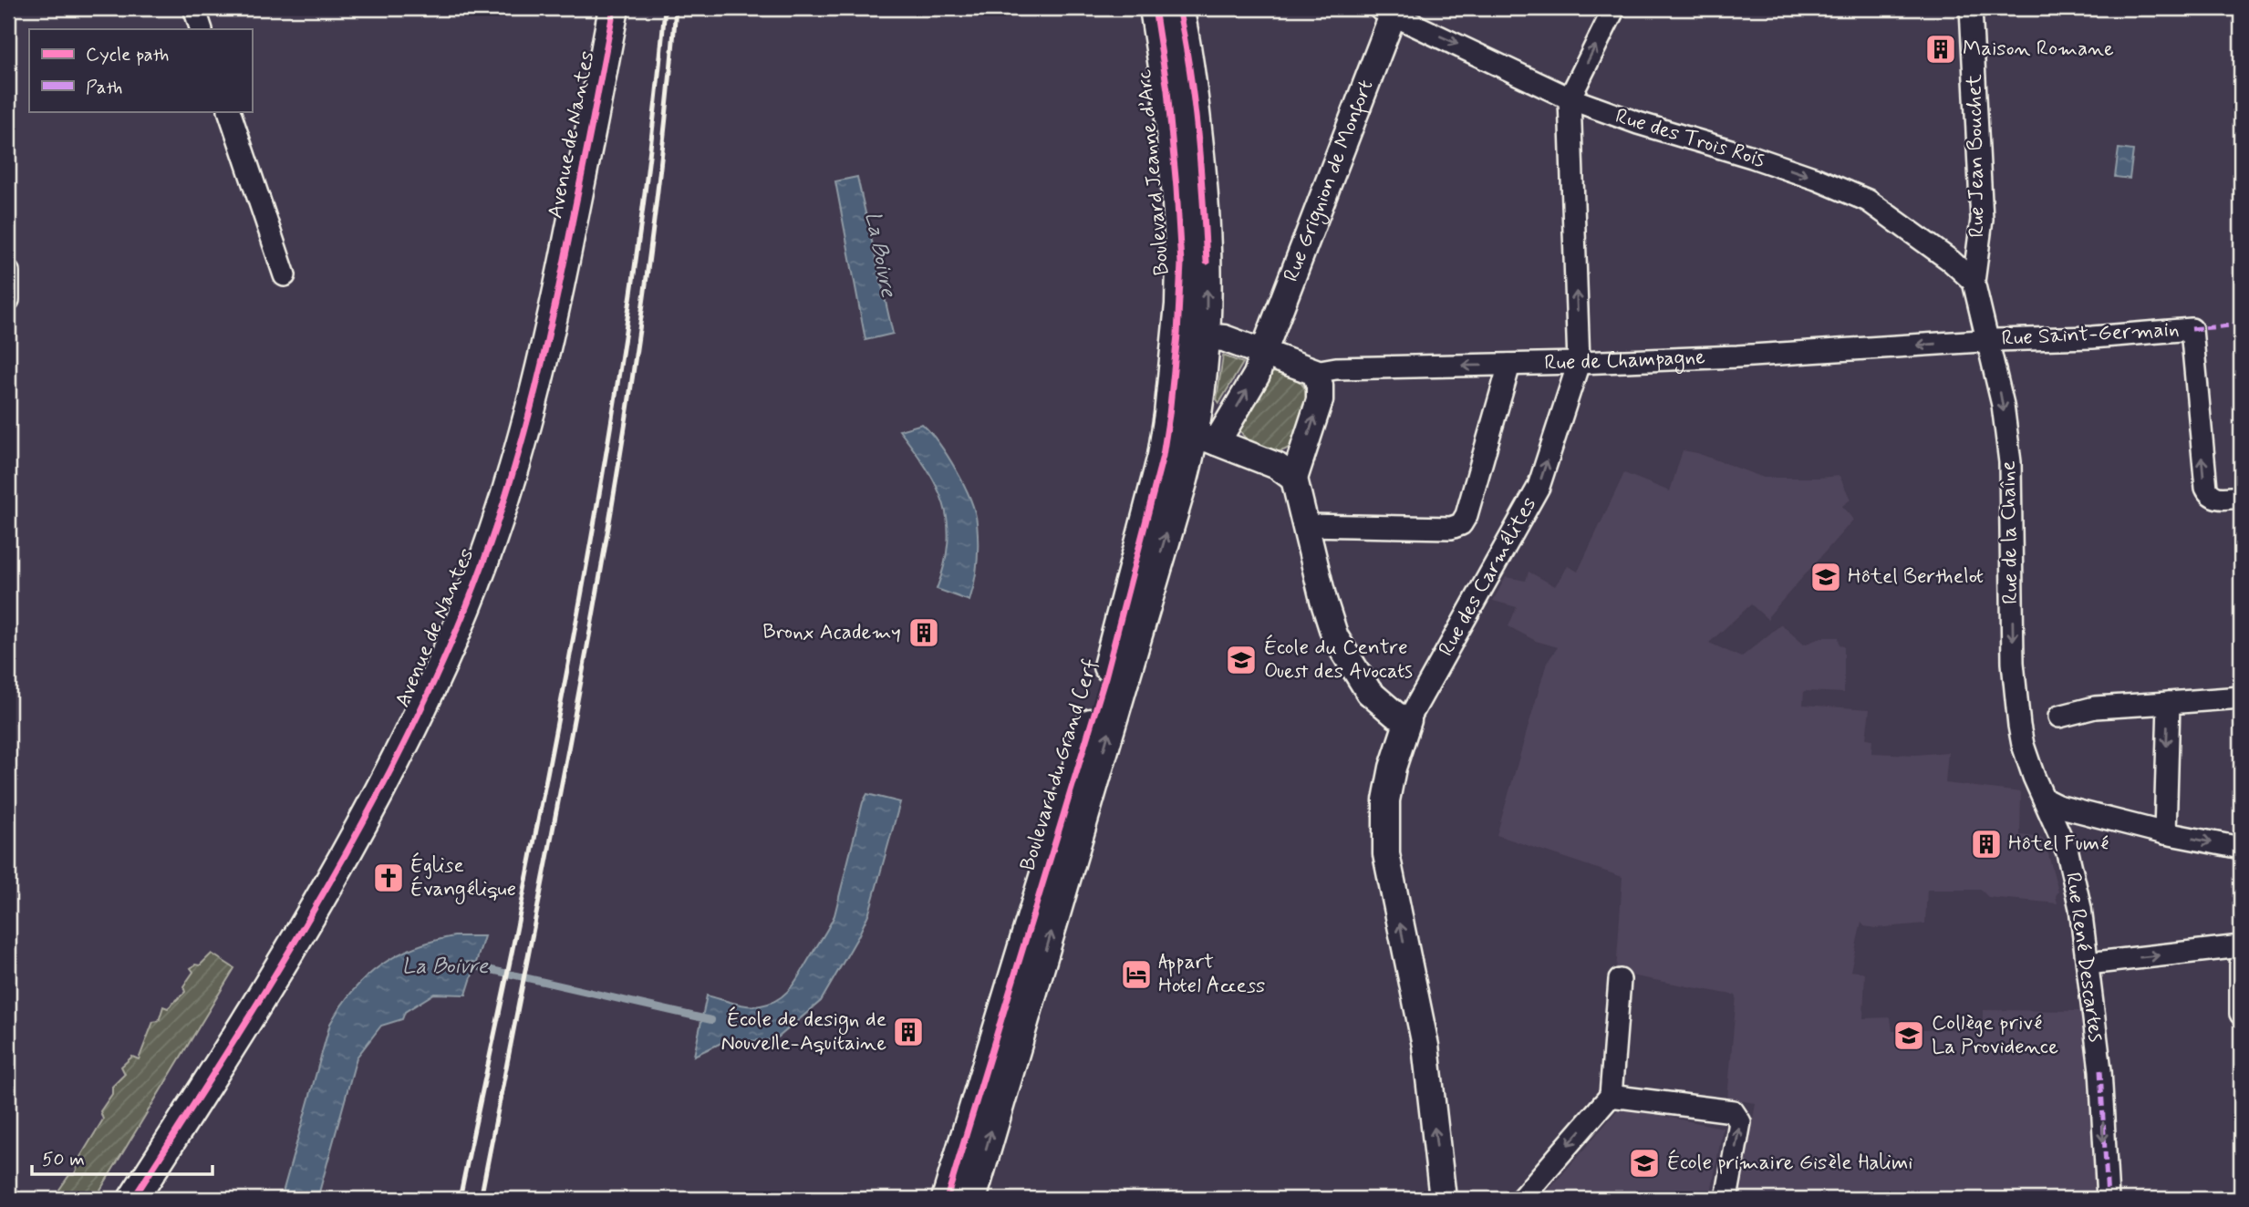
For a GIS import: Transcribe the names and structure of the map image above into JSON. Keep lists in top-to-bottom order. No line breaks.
{"streets":{"main road":["Avenue de Nantes","Boulevard Jeanne d’Arc","Boulevard du Grand Cerf"],"street":["Rue des Trois Rois","Rue Jean Bouchet","Rue Grignion de Monfort","Rue Saint-Germain","Rue de Champagne","Rue de la Chaîne","Rue des Carmélites","Rue René Descartes"]},"crossings":[["Rue des Trois Rois","Rue Jean Bouchet"],["Rue des Trois Rois","Rue Grignion de Monfort"],["Rue des Trois Rois","Rue des Carmélites"],["Rue Jean Bouchet","Rue Saint-Germain"],["Rue Jean Bouchet","Rue de Champagne"],["Rue Jean Bouchet","Rue de la Chaîne"],["Boulevard Jeanne d’Arc","Rue de Champagne"],["Boulevard Jeanne d’Arc","Boulevard du Grand Cerf"],["Rue Grignion de Monfort","Rue de Champagne"],["Rue Grignion de Monfort","Boulevard du Grand Cerf"],["Rue Saint-Germain","Rue de Champagne"],["Rue Saint-Germain","Rue de la Chaîne"],["Rue de Champagne","Rue de la Chaîne"],["Rue de Champagne","Rue des Carmélites"],["Rue de Champagne","Boulevard du Grand Cerf"],["Rue de la Chaîne","Rue René Descartes"]],"one_way":["Rue des Trois Rois","Rue de Champagne","Rue de la Chaîne","Rue des Carmélites","Rue René Descartes"],"water":["La Boivre"],"places":{"building":["Maison Romane","Bronx Academy","Hôtel Fumé","École de design de Nouvelle-Aquitaine"],"school or university":["Hôtel Berthelot","École du Centre Ouest des Avocats","Collège privé La Providence","École primaire Gisèle Halimi"],"church":["Église Évangélique"],"hotel":["Appart Hotel Access"]},"legend":["Cycle path","Path"],"scale_bar":"50 m"}
